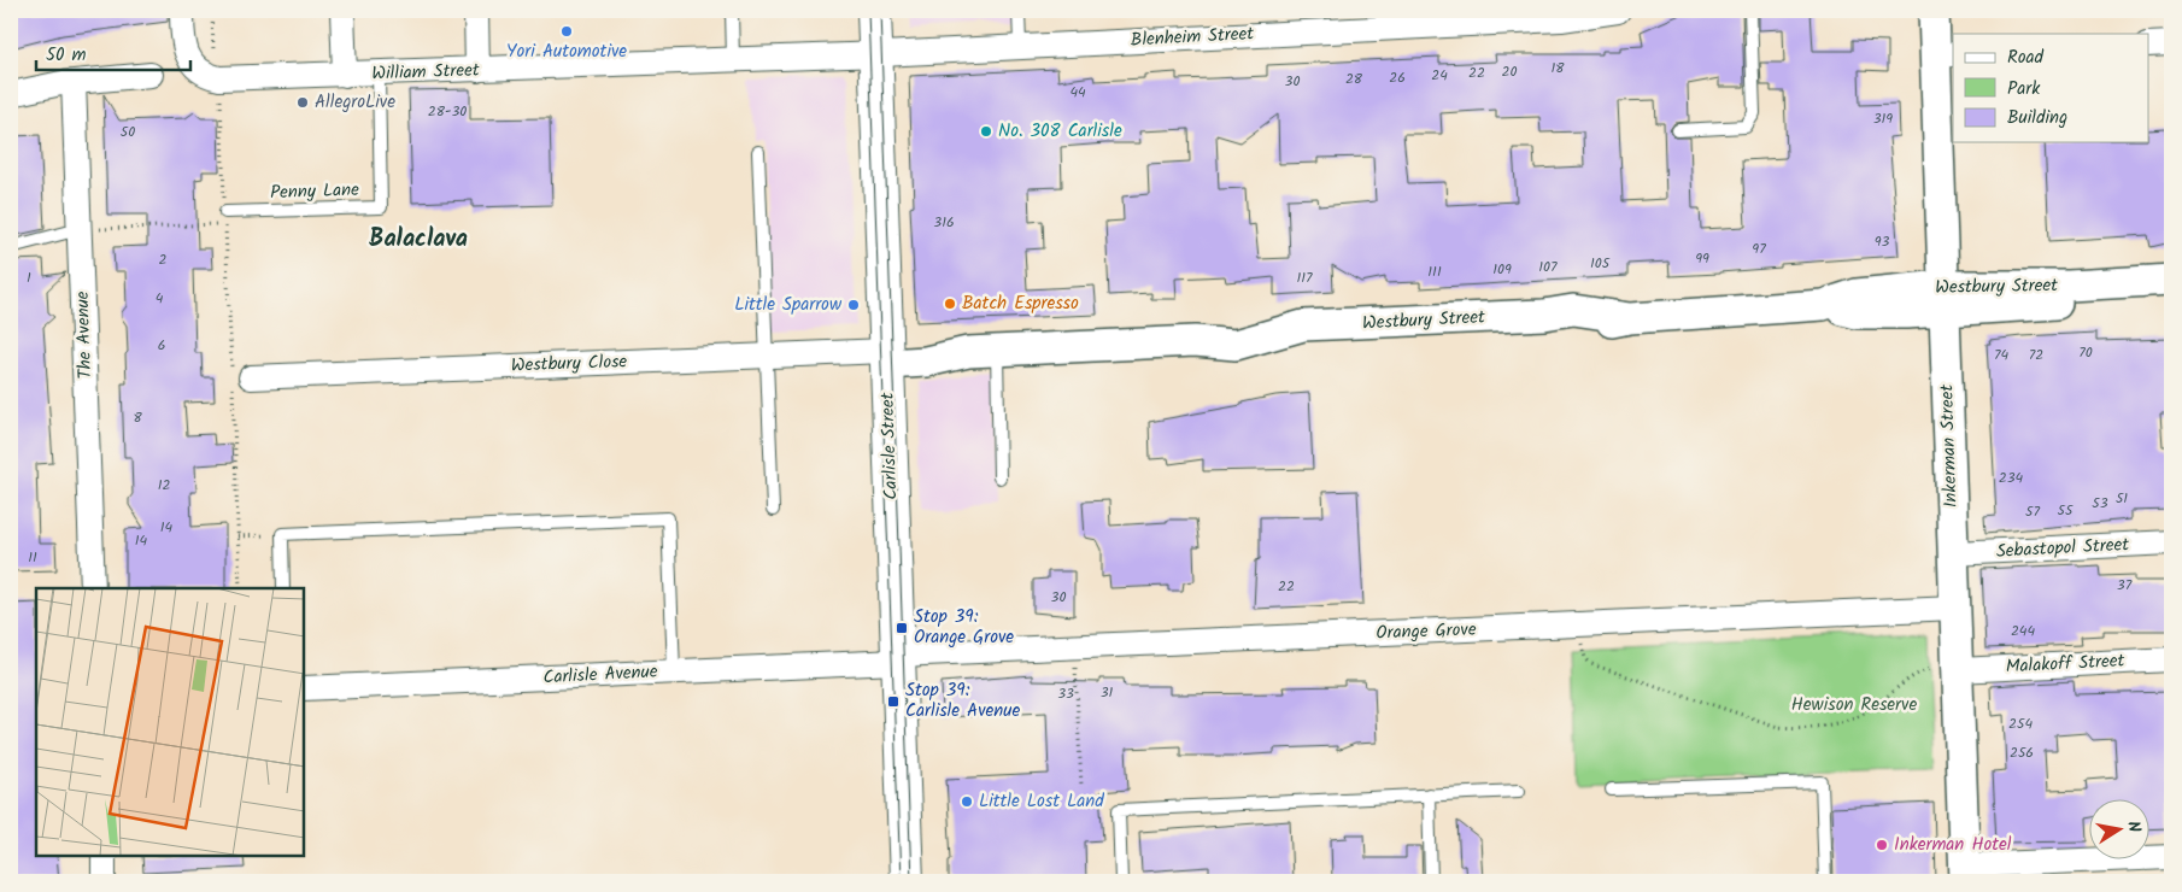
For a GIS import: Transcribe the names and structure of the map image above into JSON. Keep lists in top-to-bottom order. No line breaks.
{"streets":{"main road":["Carlisle Street"],"street":["Blenheim Street","William Street","Westbury Street","The Avenue","Westbury Close","Inkerman Street","Sebastopol Street","Orange Grove","Malakoff Street","Carlisle Avenue"],"lane":["Penny Lane"]},"crossings":[["Blenheim Street","William Street"],["Blenheim Street","Carlisle Street"],["William Street","Penny Lane"],["William Street","Carlisle Street"],["Westbury Street","Westbury Close"],["Westbury Street","Carlisle Street"],["Westbury Street","Inkerman Street"],["Westbury Close","Carlisle Street"],["Carlisle Street","Orange Grove"],["Carlisle Street","Carlisle Avenue"],["Inkerman Street","Sebastopol Street"],["Inkerman Street","Orange Grove"],["Inkerman Street","Malakoff Street"],["Orange Grove","Carlisle Avenue"]],"districts":["Balaclava"],"parks":["Hewison Reserve"],"places":{"other":["Yori Automotive","AllegroLive","No. 308 Carlisle","Batch Espresso","Little Sparrow","Little Lost Land","Inkerman Hotel"],"transit":["Stop 39: Orange Grove","Stop 39: Carlisle Avenue"]},"house_numbers":["18","20","22","24","26","28","30","44","28-30","319","50","316","93","97","99","2","105","107","109","111","1","117","4","6","70","74","72","8","234","12","51","53","55","57","14","14","11","37","22","30","244","31","33","254","256"],"legend":["Road","Park","Building"],"scale_bar":"50 m","north":"right"}
